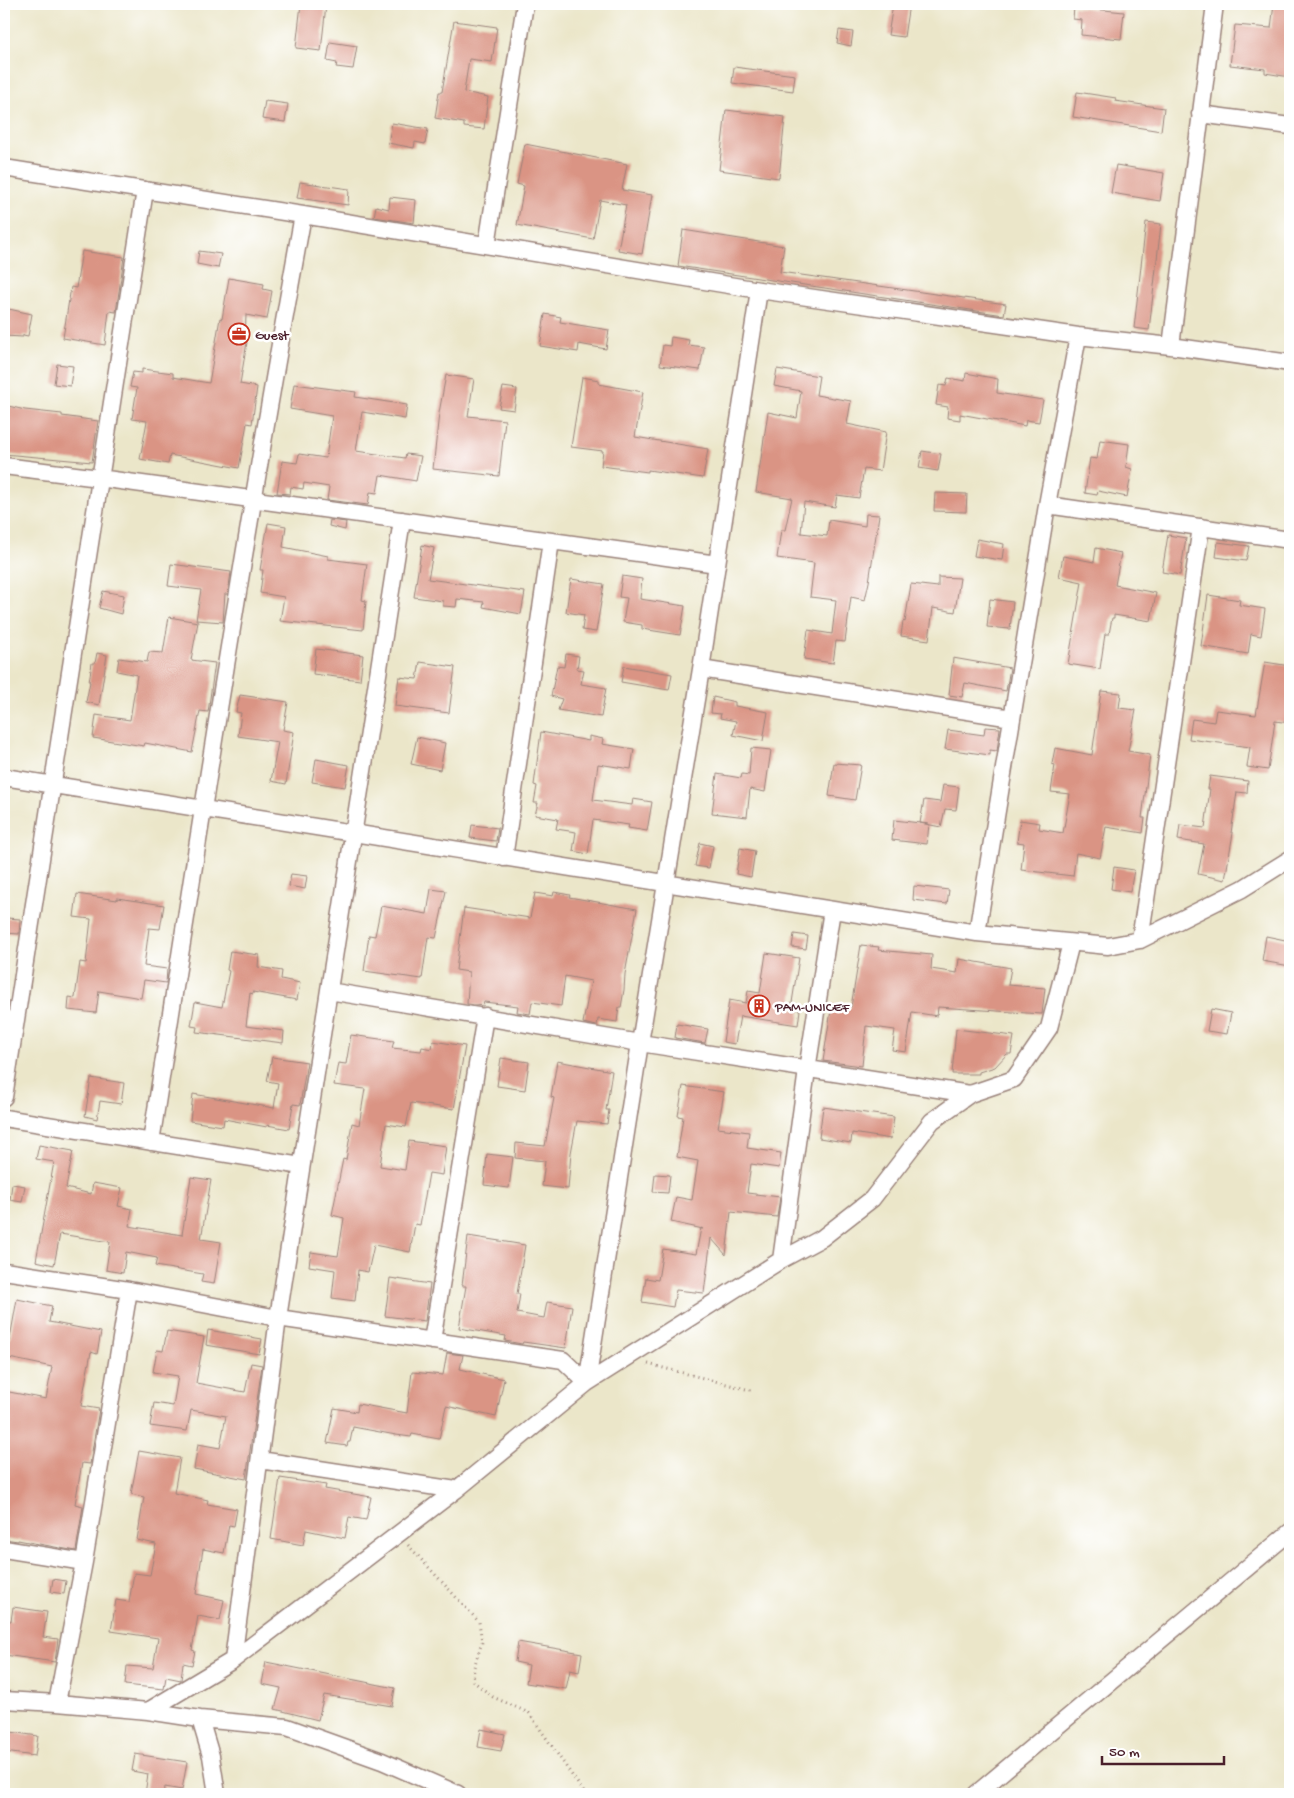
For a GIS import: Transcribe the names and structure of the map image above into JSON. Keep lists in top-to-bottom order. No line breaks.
{"places":{"office":["Guest"],"building":["PAM-UNICEF"]},"scale_bar":"50 m"}
